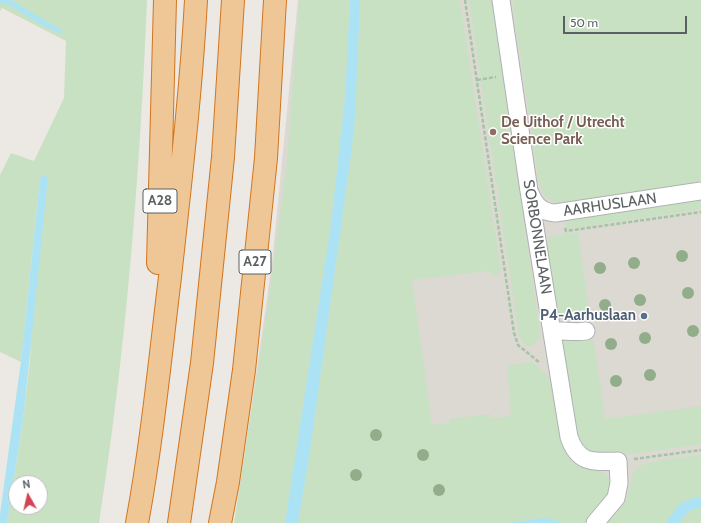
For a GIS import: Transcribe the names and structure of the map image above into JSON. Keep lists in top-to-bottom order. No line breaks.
{"streets":{"highway":["A28","A27"],"street":["AARHUSLAAN","SORBONNELAAN"]},"crossings":[["AARHUSLAAN","SORBONNELAAN"]],"places":["De Uithof / Utrecht Science Park","P4-Aarhuslaan"],"scale_bar":"50 m","north":"top"}
